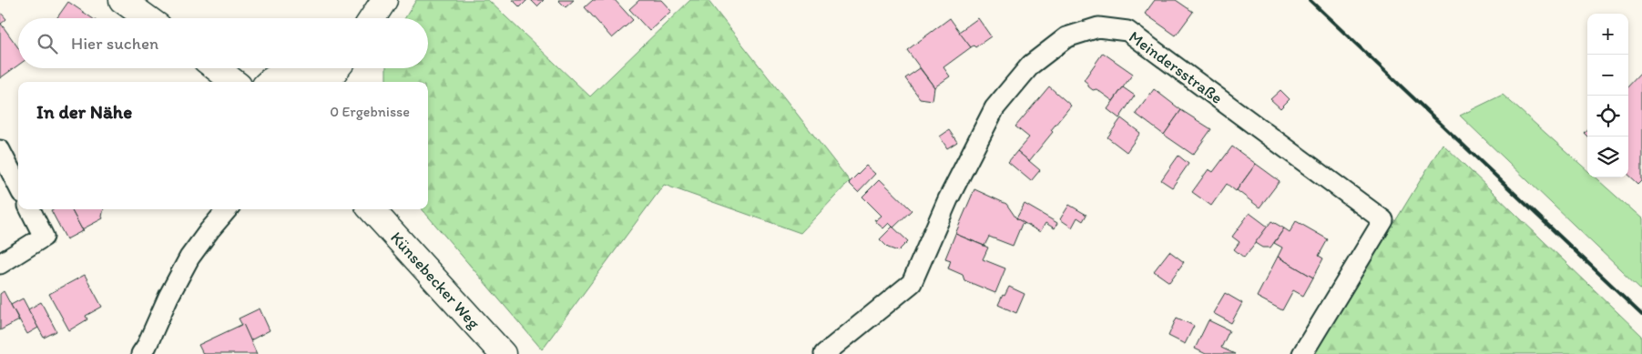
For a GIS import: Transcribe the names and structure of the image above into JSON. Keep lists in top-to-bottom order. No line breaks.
{"streets":{"street":["Meindersstraße","Künsebecker Weg"]},"page":{"map_buttons":["+","−"],"search":"Hier suchen","heading":["In der Nähe","0 Ergebnisse"]}}
